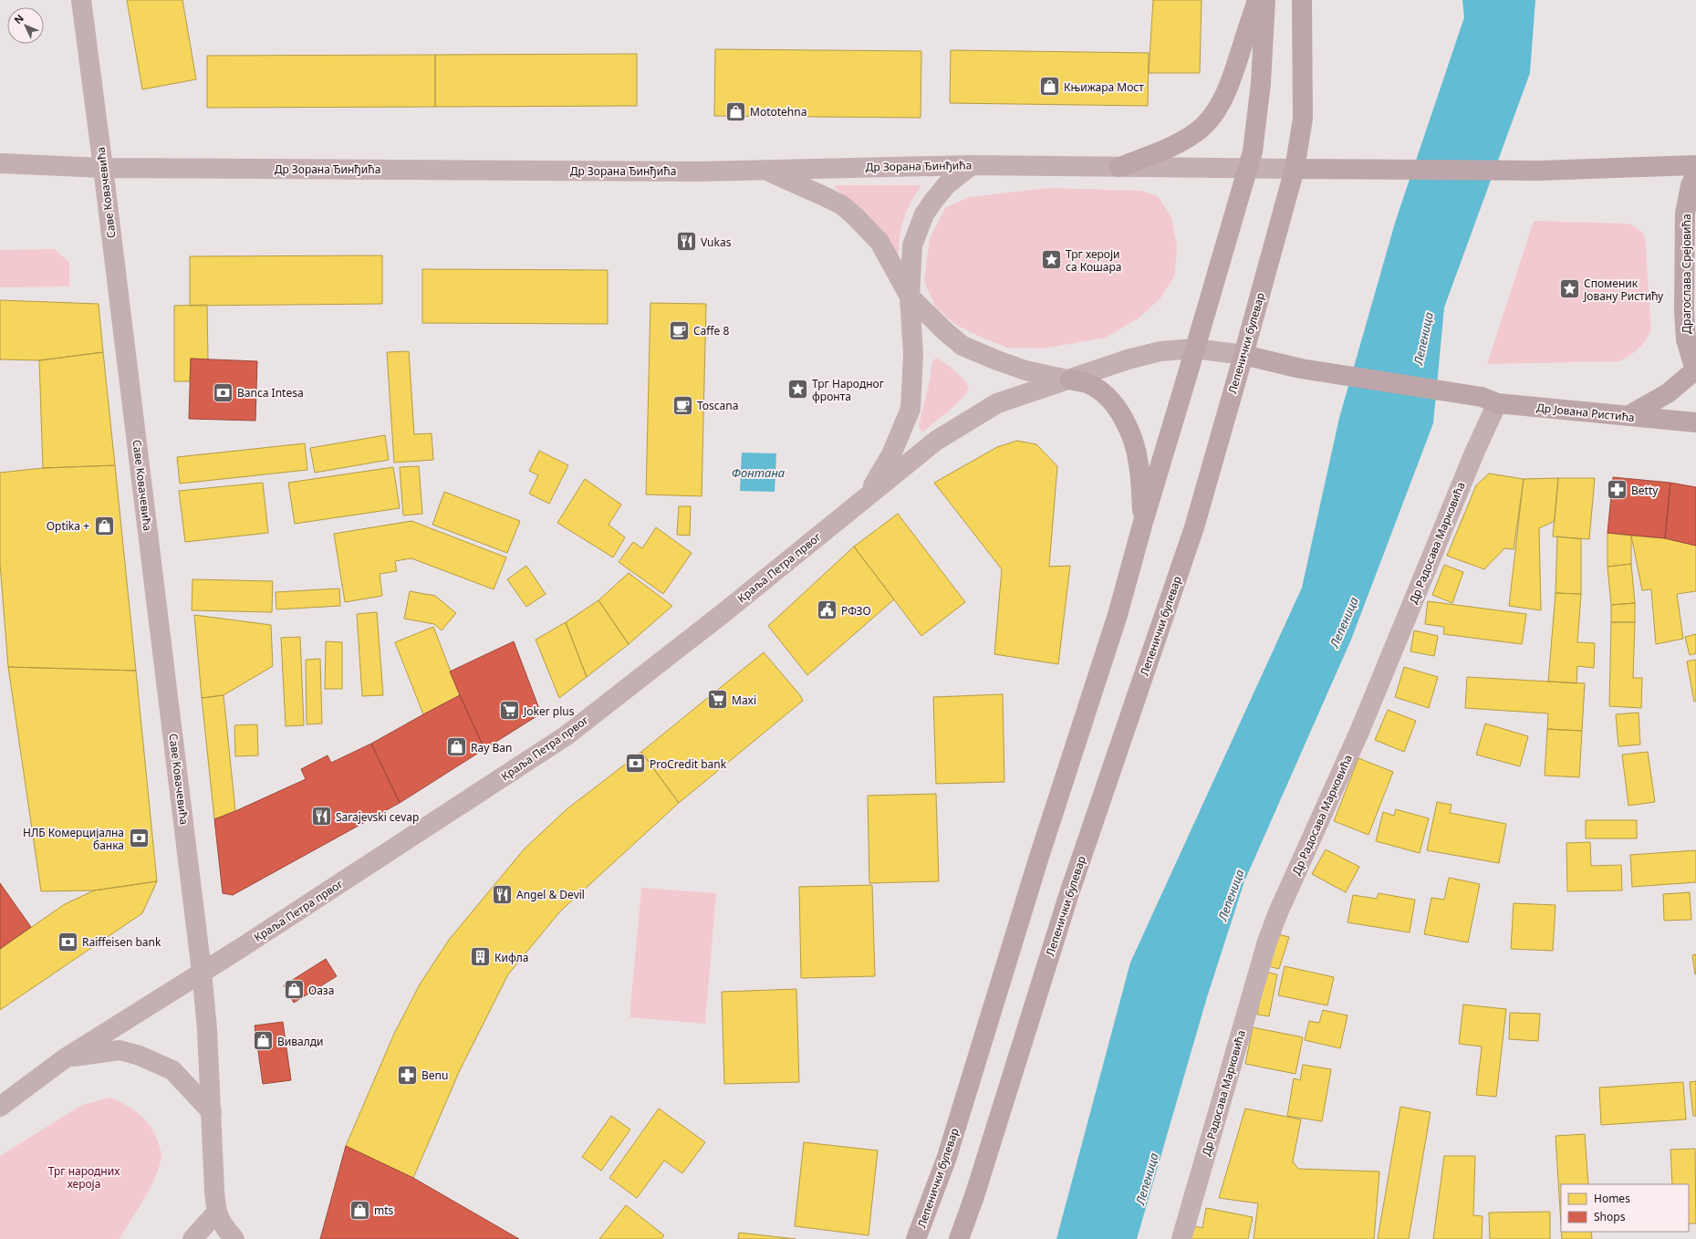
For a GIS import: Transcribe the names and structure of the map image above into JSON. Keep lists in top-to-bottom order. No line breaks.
{"streets":{"main road":["Драгослава Срејовића","Лепенички булевар","Др Јована Ристића"],"street":["Др Зорана Ђинђића","Саве Ковачевића","Др Радосава Марковића","Краља Петра првог"]},"crossings":[["Др Зорана Ђинђића","Саве Ковачевића"],["Др Зорана Ђинђића","Лепенички булевар"],["Саве Ковачевића","Краља Петра првог"],["Лепенички булевар","Др Јована Ристића"],["Др Јована Ристића","Др Радосава Марковића"]],"water":["Лепеница","Фонтана"],"parks":["Трг народних хероја"],"places":{"shop":["Књижара Мост","Mototehna","Optika +","Ray Ban","Оаза","Вивалди","mts"],"restaurant":["Vukas","Sarajevski cevap","Angel & Devil"],"place":["Трг хероји са Кошара","Споменик Јовану Ристићу","Трг Народног фронта"],"cafe":["Caffe 8","Toscana"],"bank":["Banca Intesa","ProCredit bank","НЛБ Комерцијална банка","Raiffeisen bank"],"pharmacy":["Betty","Benu"],"public building":["РФЗО"],"supermarket":["Maxi","Joker plus"],"building":["Кифла"]},"legend":["Homes","Shops"],"north":"top left"}
